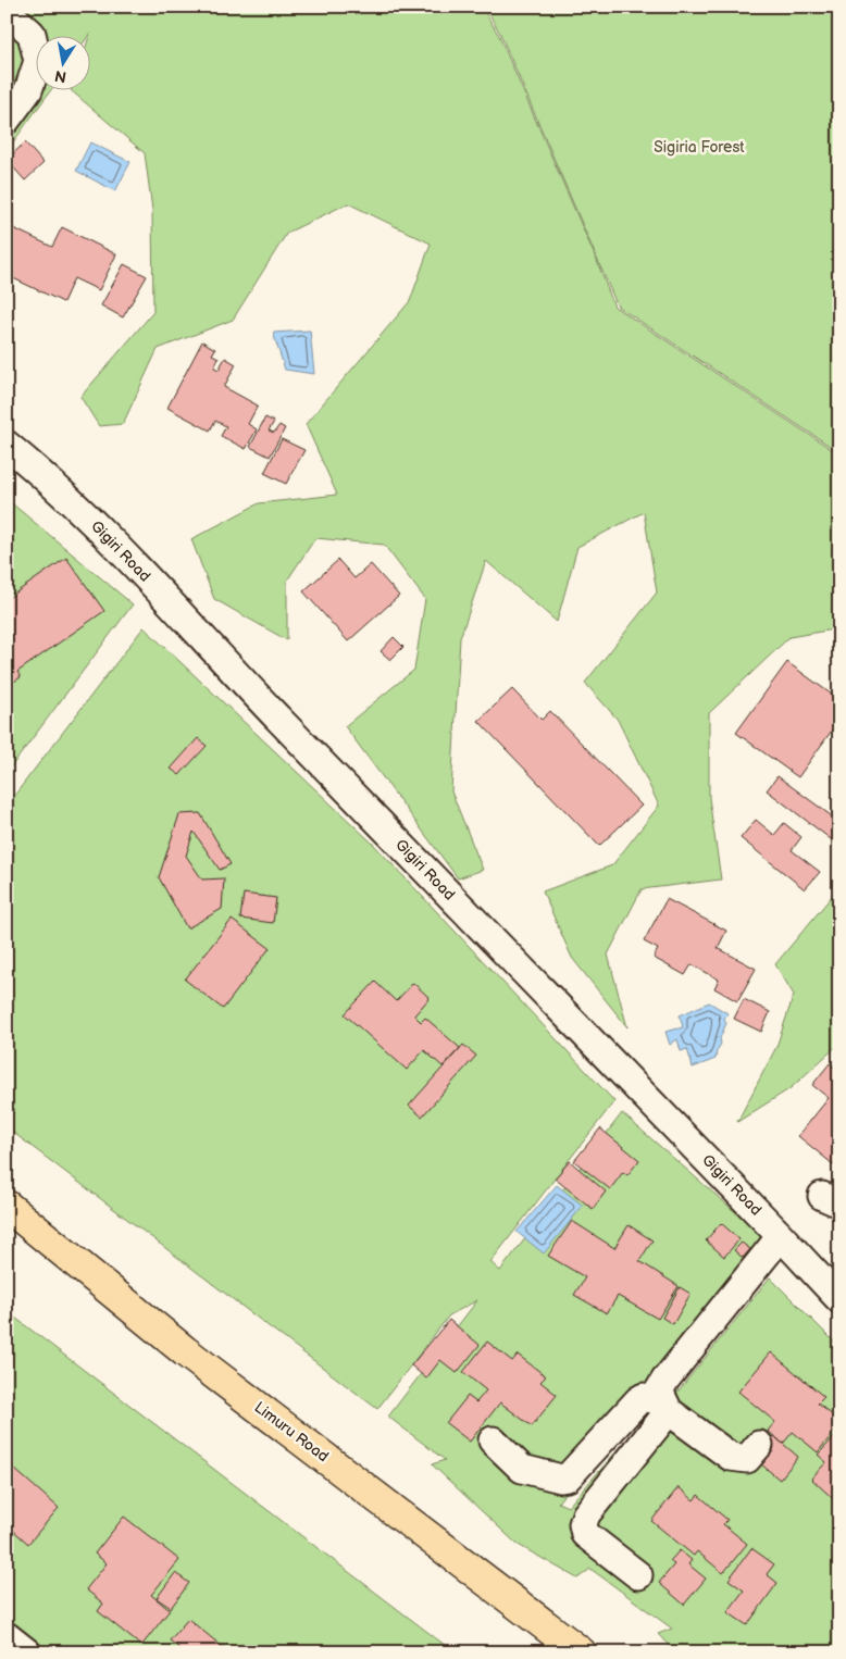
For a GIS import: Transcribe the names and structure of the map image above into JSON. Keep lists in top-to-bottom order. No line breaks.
{"streets":{"main road":["Limuru Road"],"street":["Gigiri Road"]},"parks":["Sigiria Forest"],"north":"bottom"}
